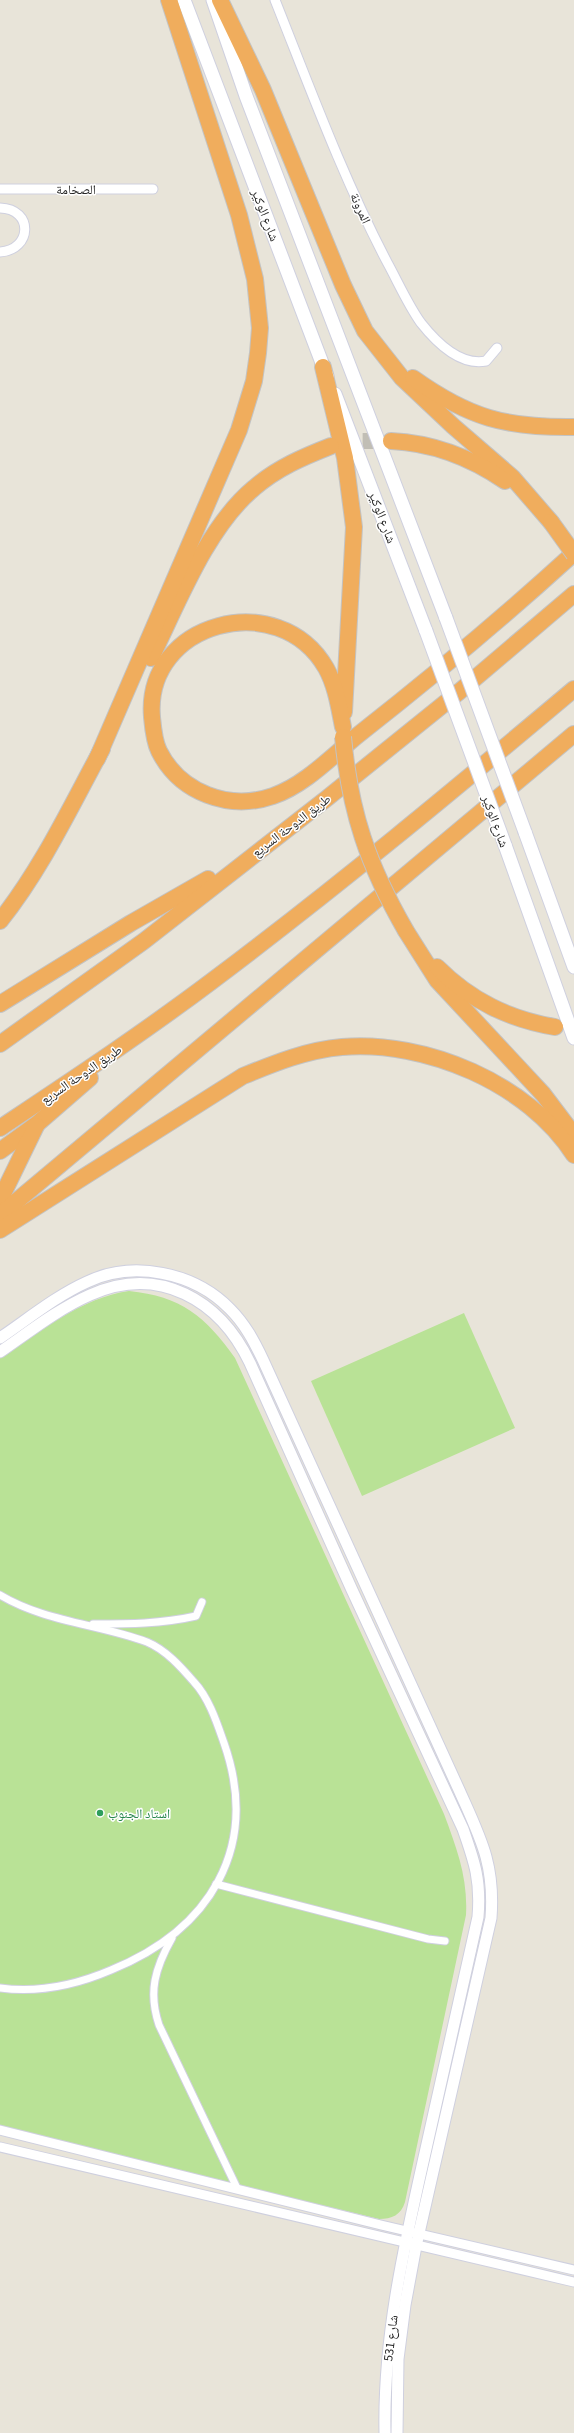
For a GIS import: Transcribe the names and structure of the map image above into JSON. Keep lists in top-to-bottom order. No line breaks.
{"streets":{"highway":["طريق الدوحة السريع"],"main road":["شارع الوكير"],"street":["الصخامة","المرونة","شارع 531"]},"places":["استاد الجنوب"]}
